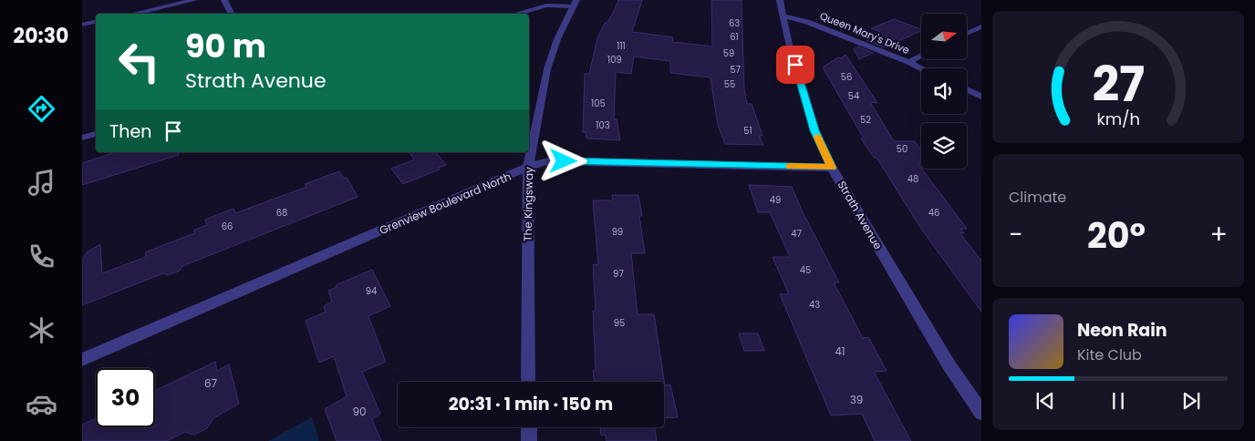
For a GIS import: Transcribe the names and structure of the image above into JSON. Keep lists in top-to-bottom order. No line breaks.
{"streets":{"street":["Queen Mary's Drive","Grenview Boulevard North","The Kingsway","Strath Avenue"]},"crossings":[["Queen Mary's Drive","Strath Avenue"],["Grenview Boulevard North","The Kingsway"],["Grenview Boulevard North","Strath Avenue"]],"house_numbers":["63","61","111","59","109","57","56","55","54","105","52","103","51","50","48","49","68","46","66","99","47","45","97","94","43","95","41","67","39","90"],"north":"right","page":{"tabs":"20:30","turn":["90 m","Strath Avenue"],"then":"Then","tile":"Climate","heat":["−","20°","+"],"song":["Neon Rain","Kite Club"],"limit":"30","trip":"20:31 · 1 min · 150 m","gauge":["27","km/h"]}}
